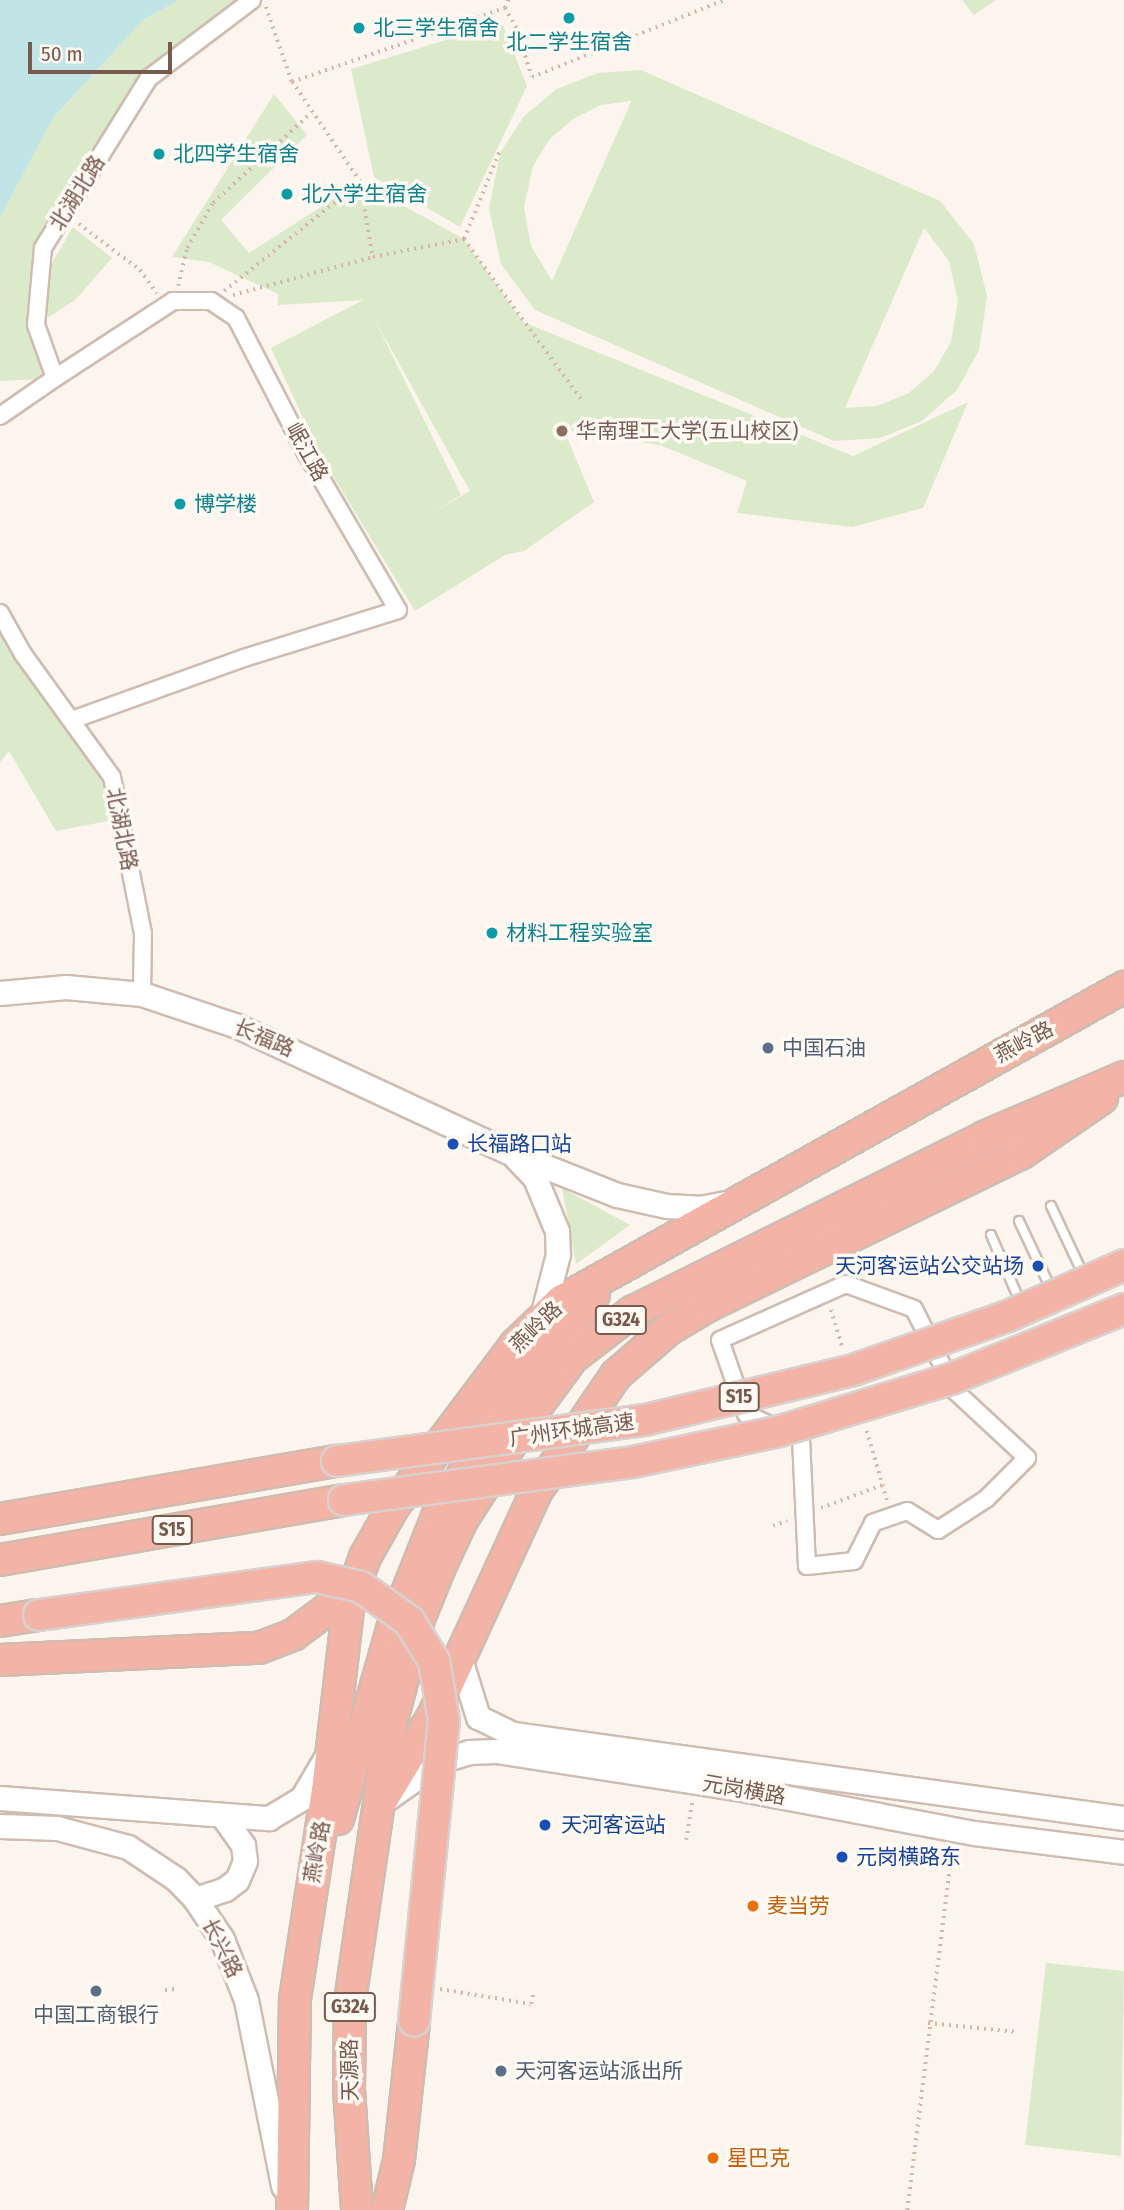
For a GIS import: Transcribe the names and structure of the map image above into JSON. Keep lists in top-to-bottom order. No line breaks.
{"streets":{"highway":["燕岭路","G324","S15","广州环城高速","天源路"],"street":["北湖北路","岷江路","长福路","元岗横路","长兴路"]},"crossings":[["北湖北路","岷江路"],["北湖北路","长福路"],["长福路","燕岭路"],["燕岭路","G324"],["G324","元岗横路"],["G324","长兴路"],["G324","天源路"],["元岗横路","天源路"]],"places":["北二学生宿舍","北三学生宿舍","北四学生宿舍","北六学生宿舍","华南理工大学(五山校区)","博学楼","材料工程实验室","中国石油","长福路口站","天河客运站公交站场","天河客运站","元岗横路东","麦当劳","中国工商银行","天河客运站派出所","星巴克"],"scale_bar":"50 m"}
